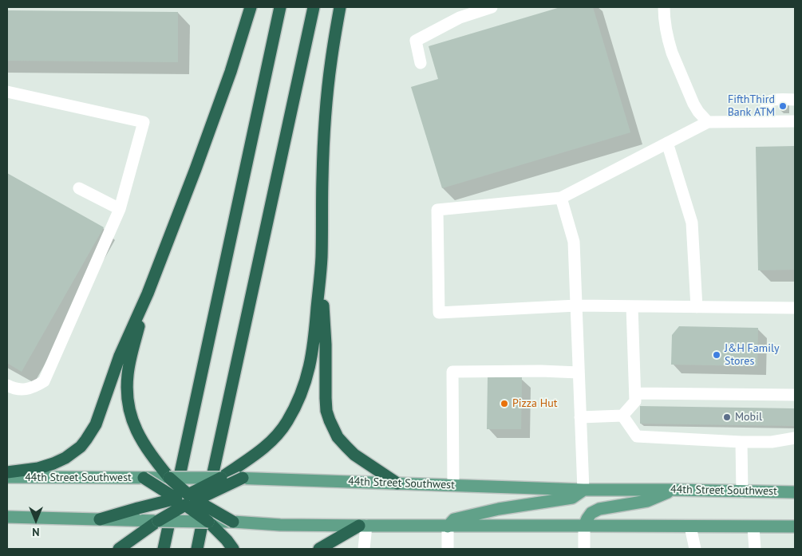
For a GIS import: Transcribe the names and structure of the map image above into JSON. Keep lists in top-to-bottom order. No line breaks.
{"streets":{"main road":["44th Street Southwest"]},"places":["FifthThird Bank ATM","J&H Family Stores","Pizza Hut","Mobil"],"north":"bottom"}
